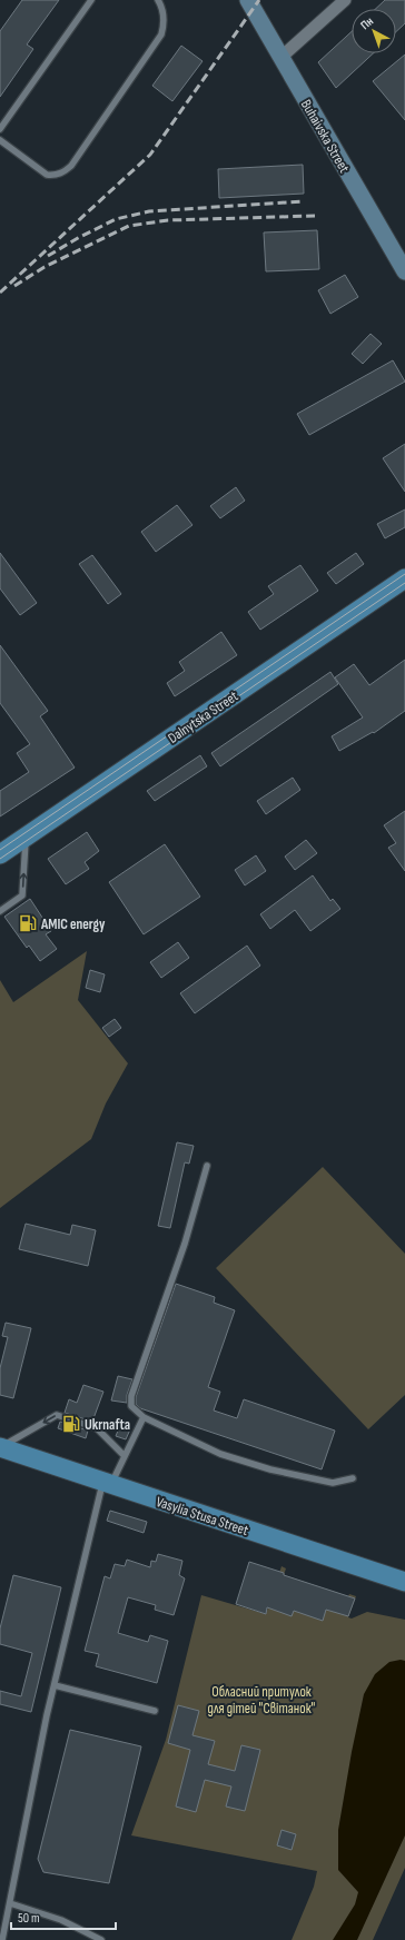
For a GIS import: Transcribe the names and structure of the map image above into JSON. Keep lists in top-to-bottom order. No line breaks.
{"streets":{"main road":["Buhaivska Street","Dalnytska Street","Vasylia Stusa Street"]},"parks":["Обласний притулок для дітей \"Світанок\""],"places":{"fuel station":["AMIC energy","Ukrnafta"]},"scale_bar":"50 m","north":"top left"}
